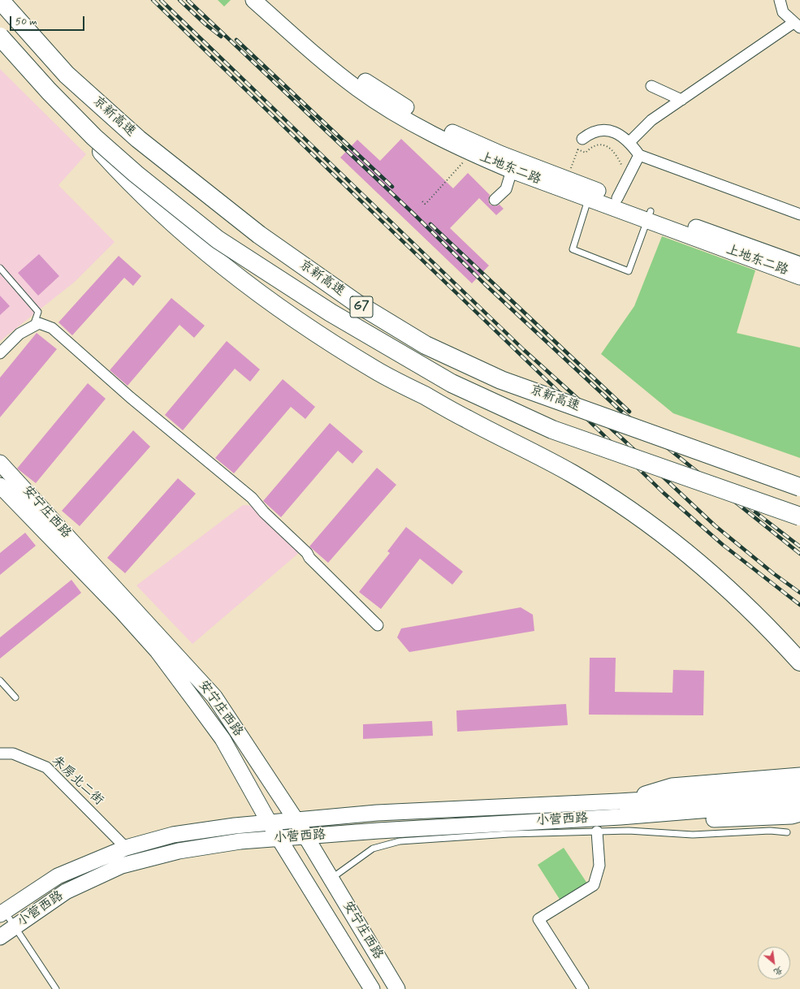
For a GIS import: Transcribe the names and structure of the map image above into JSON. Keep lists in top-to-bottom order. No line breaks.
{"streets":{"highway":["京新高速","G7"],"main road":["上地东二路","安宁庄西路","小营西路"],"street":["朱房北二街"]},"crossings":[["安宁庄西路","小营西路"],["朱房北二街","小营西路"]],"scale_bar":"50 m","north":"bottom right"}
